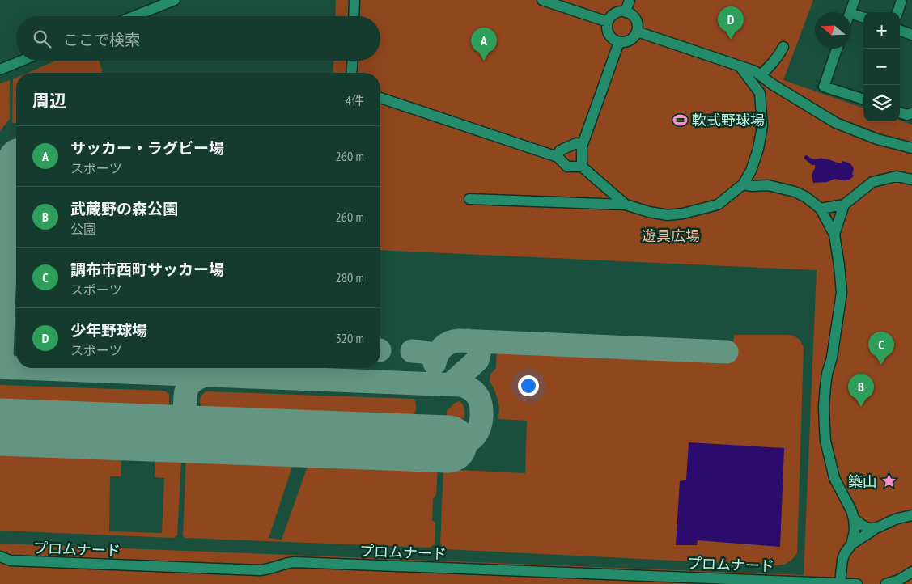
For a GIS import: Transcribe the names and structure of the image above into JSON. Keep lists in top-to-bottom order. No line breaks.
{"streets":{"street":["プロムナード"]},"parks":["遊具広場"],"places":{"sports":["軟式野球場"],"place":["築山"]},"north":"left","page":{"pins":["D","A","C","B"],"map_buttons":["+","−"],"search":"ここで検索","heading":["周辺","4件"],"list":[{"mark":"A","name":"サッカー・ラグビー場","note":"スポーツ","value":"260 m"},{"mark":"B","name":"武蔵野の森公園","note":"公園","value":"260 m"},{"mark":"C","name":"調布市西町サッカー場","note":"スポーツ","value":"280 m"},{"mark":"D","name":"少年野球場","note":"スポーツ","value":"320 m"}]}}
